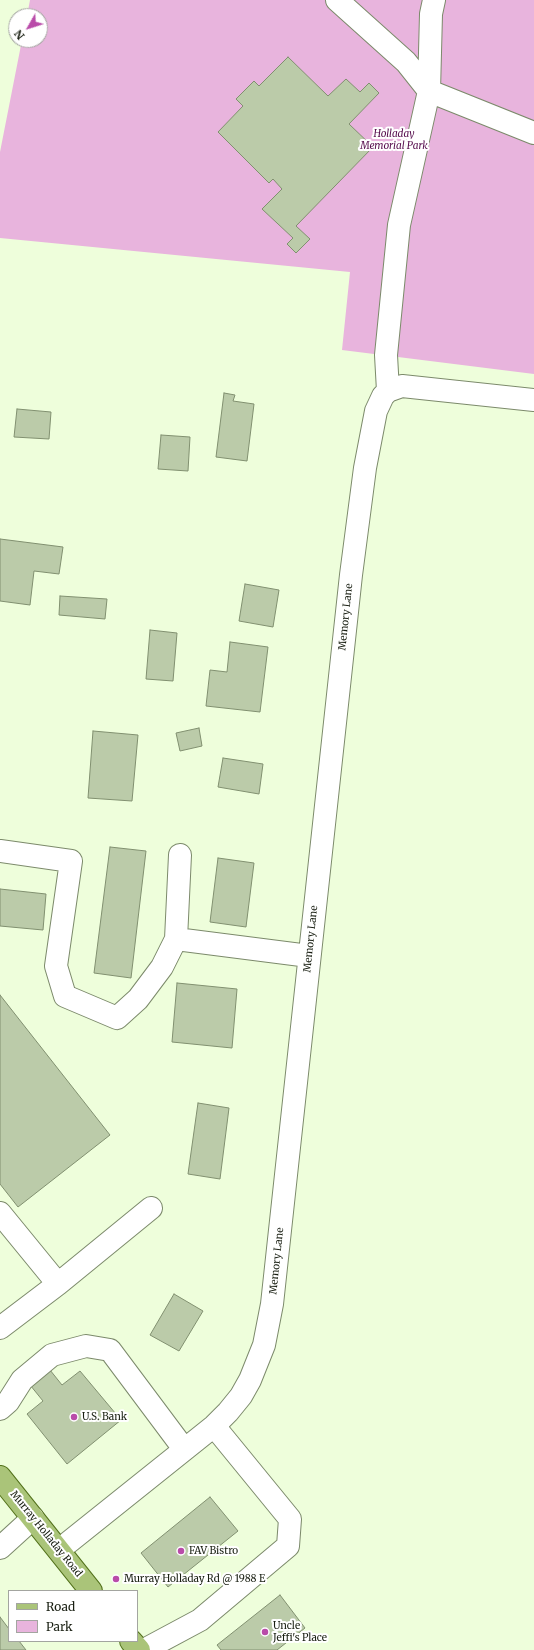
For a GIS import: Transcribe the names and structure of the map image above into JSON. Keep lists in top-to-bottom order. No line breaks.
{"streets":{"main road":["Murray Holladay Road"],"street":["Memory Lane"]},"crossings":[["Memory Lane","Murray Holladay Road"]],"parks":["Holladay Memorial Park"],"places":["U.S. Bank","FAV Bistro","Murray Holladay Rd @ 1988 E","Uncle Jeffi's Place"],"legend":["Road","Park"],"north":"bottom left"}
